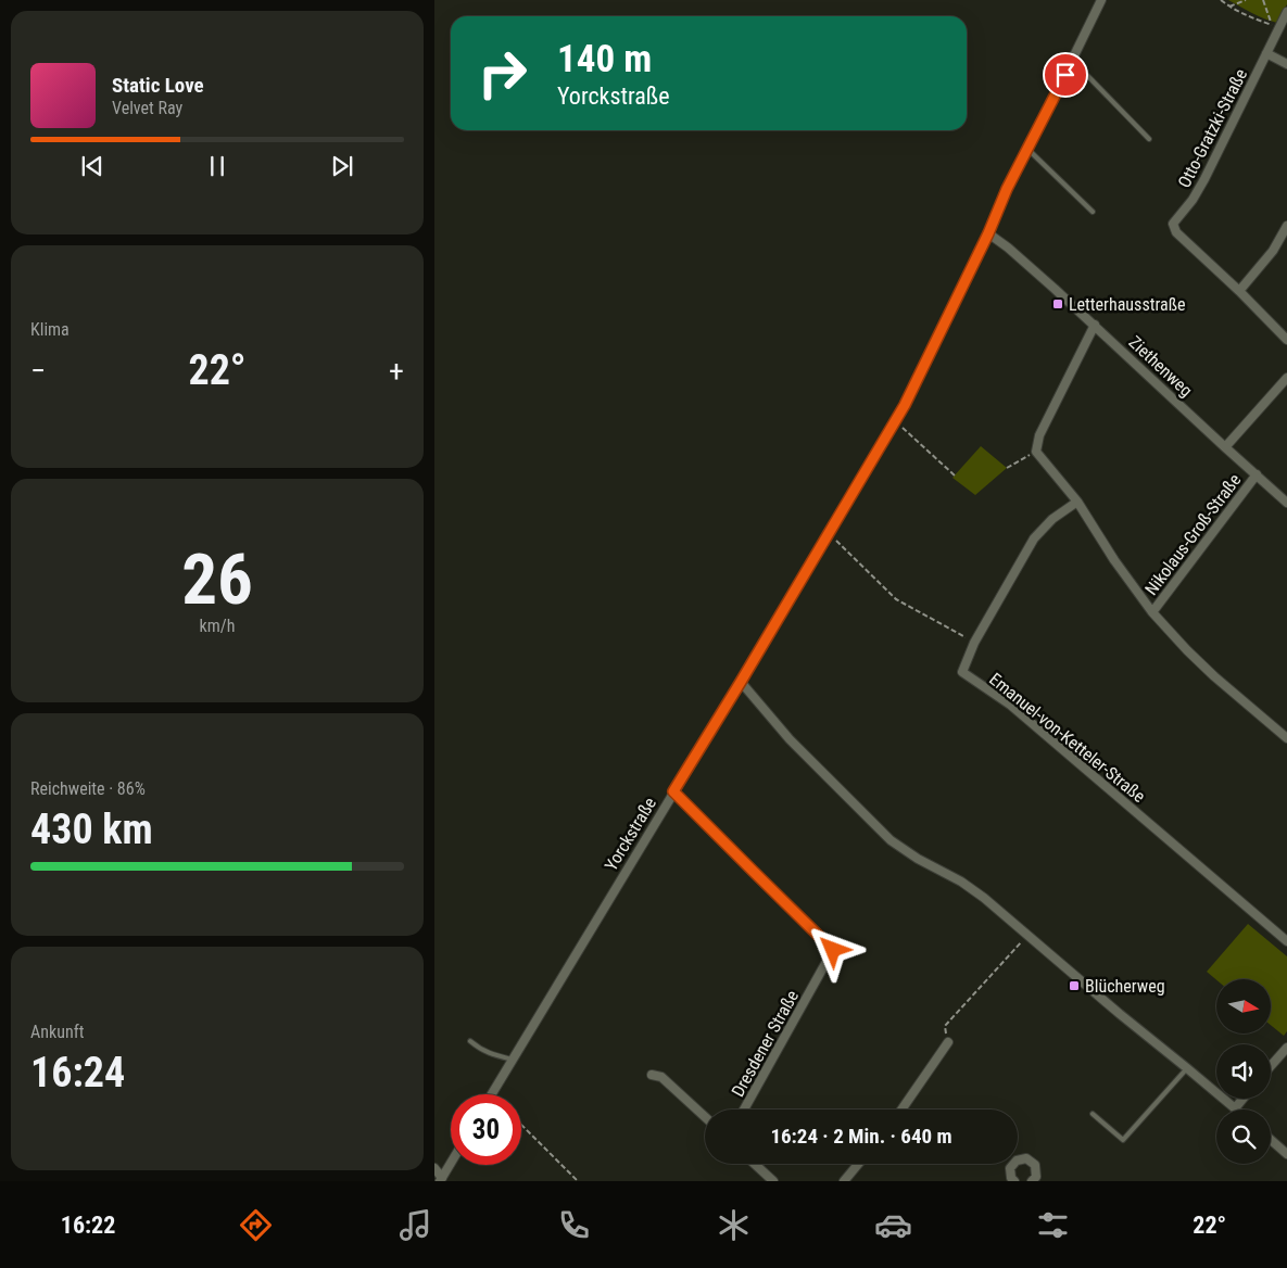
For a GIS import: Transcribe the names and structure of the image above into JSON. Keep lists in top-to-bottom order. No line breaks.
{"streets":{"street":["Otto-Gratzki-Straße","Ziethenweg","Nikolaus-Groß-Straße","Emanuel-von-Ketteler-Straße","Yorckstraße","Dresdener Straße"]},"crossings":[["Ziethenweg","Nikolaus-Groß-Straße"],["Ziethenweg","Yorckstraße"],["Yorckstraße","Dresdener Straße"]],"places":{"transit":["Letterhausstraße","Blücherweg"]},"north":"right","page":{"turn":["140 m","Yorckstraße"],"song":["Static Love","Velvet Ray"],"tile":["Klima",["26","km/h"],["Reichweite · 86%","430 km"],["Ankunft","16:24"]],"heat":["−","22°","+"],"limit":"30","trip":"16:24 · 2 Min. · 640 m","tabs":["16:22","22°"]}}
